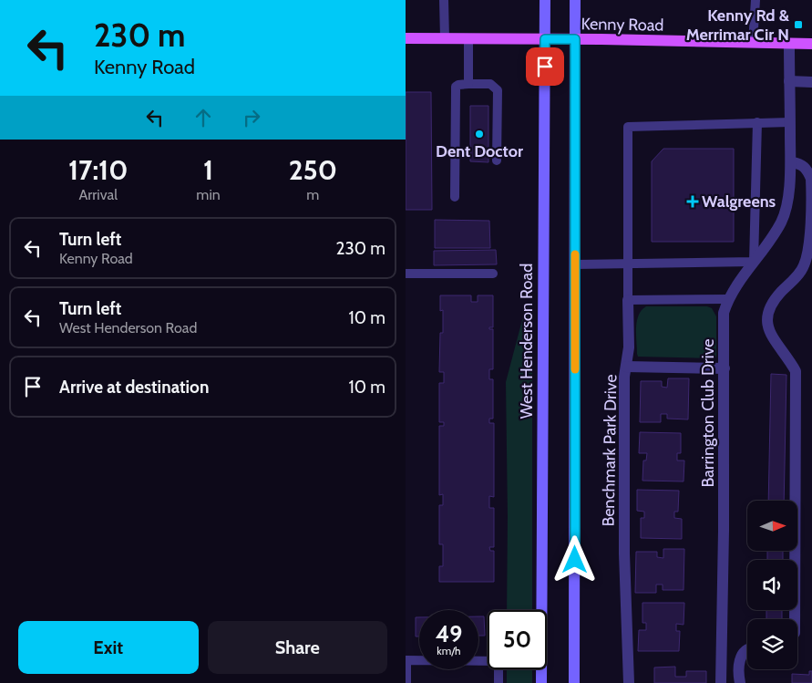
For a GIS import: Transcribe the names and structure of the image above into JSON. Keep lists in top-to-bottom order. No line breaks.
{"streets":{"main road":["Kenny Road","West Henderson Road"],"street":["Barrington Club Drive","Benchmark Park Drive"]},"crossings":[["Kenny Road","West Henderson Road"],["Kenny Road","Barrington Club Drive"]],"places":{"transit":["Kenny Rd & Merrimar Cir N"],"other":["Dent Doctor"],"health":["Walgreens"]},"north":"right","page":{"turn":["230 m","Kenny Road"],"eta":["17:10","Arrival","1","min","250","m"],"list":[{"name":"Turn left","note":"Kenny Road","value":"230 m"},{"name":"Turn left","note":"West Henderson Road","value":"10 m"},{"name":"Arrive at destination","value":"10 m"}],"speed":"49 km/h","limit":"50","buttons":["Exit","Share"]}}
